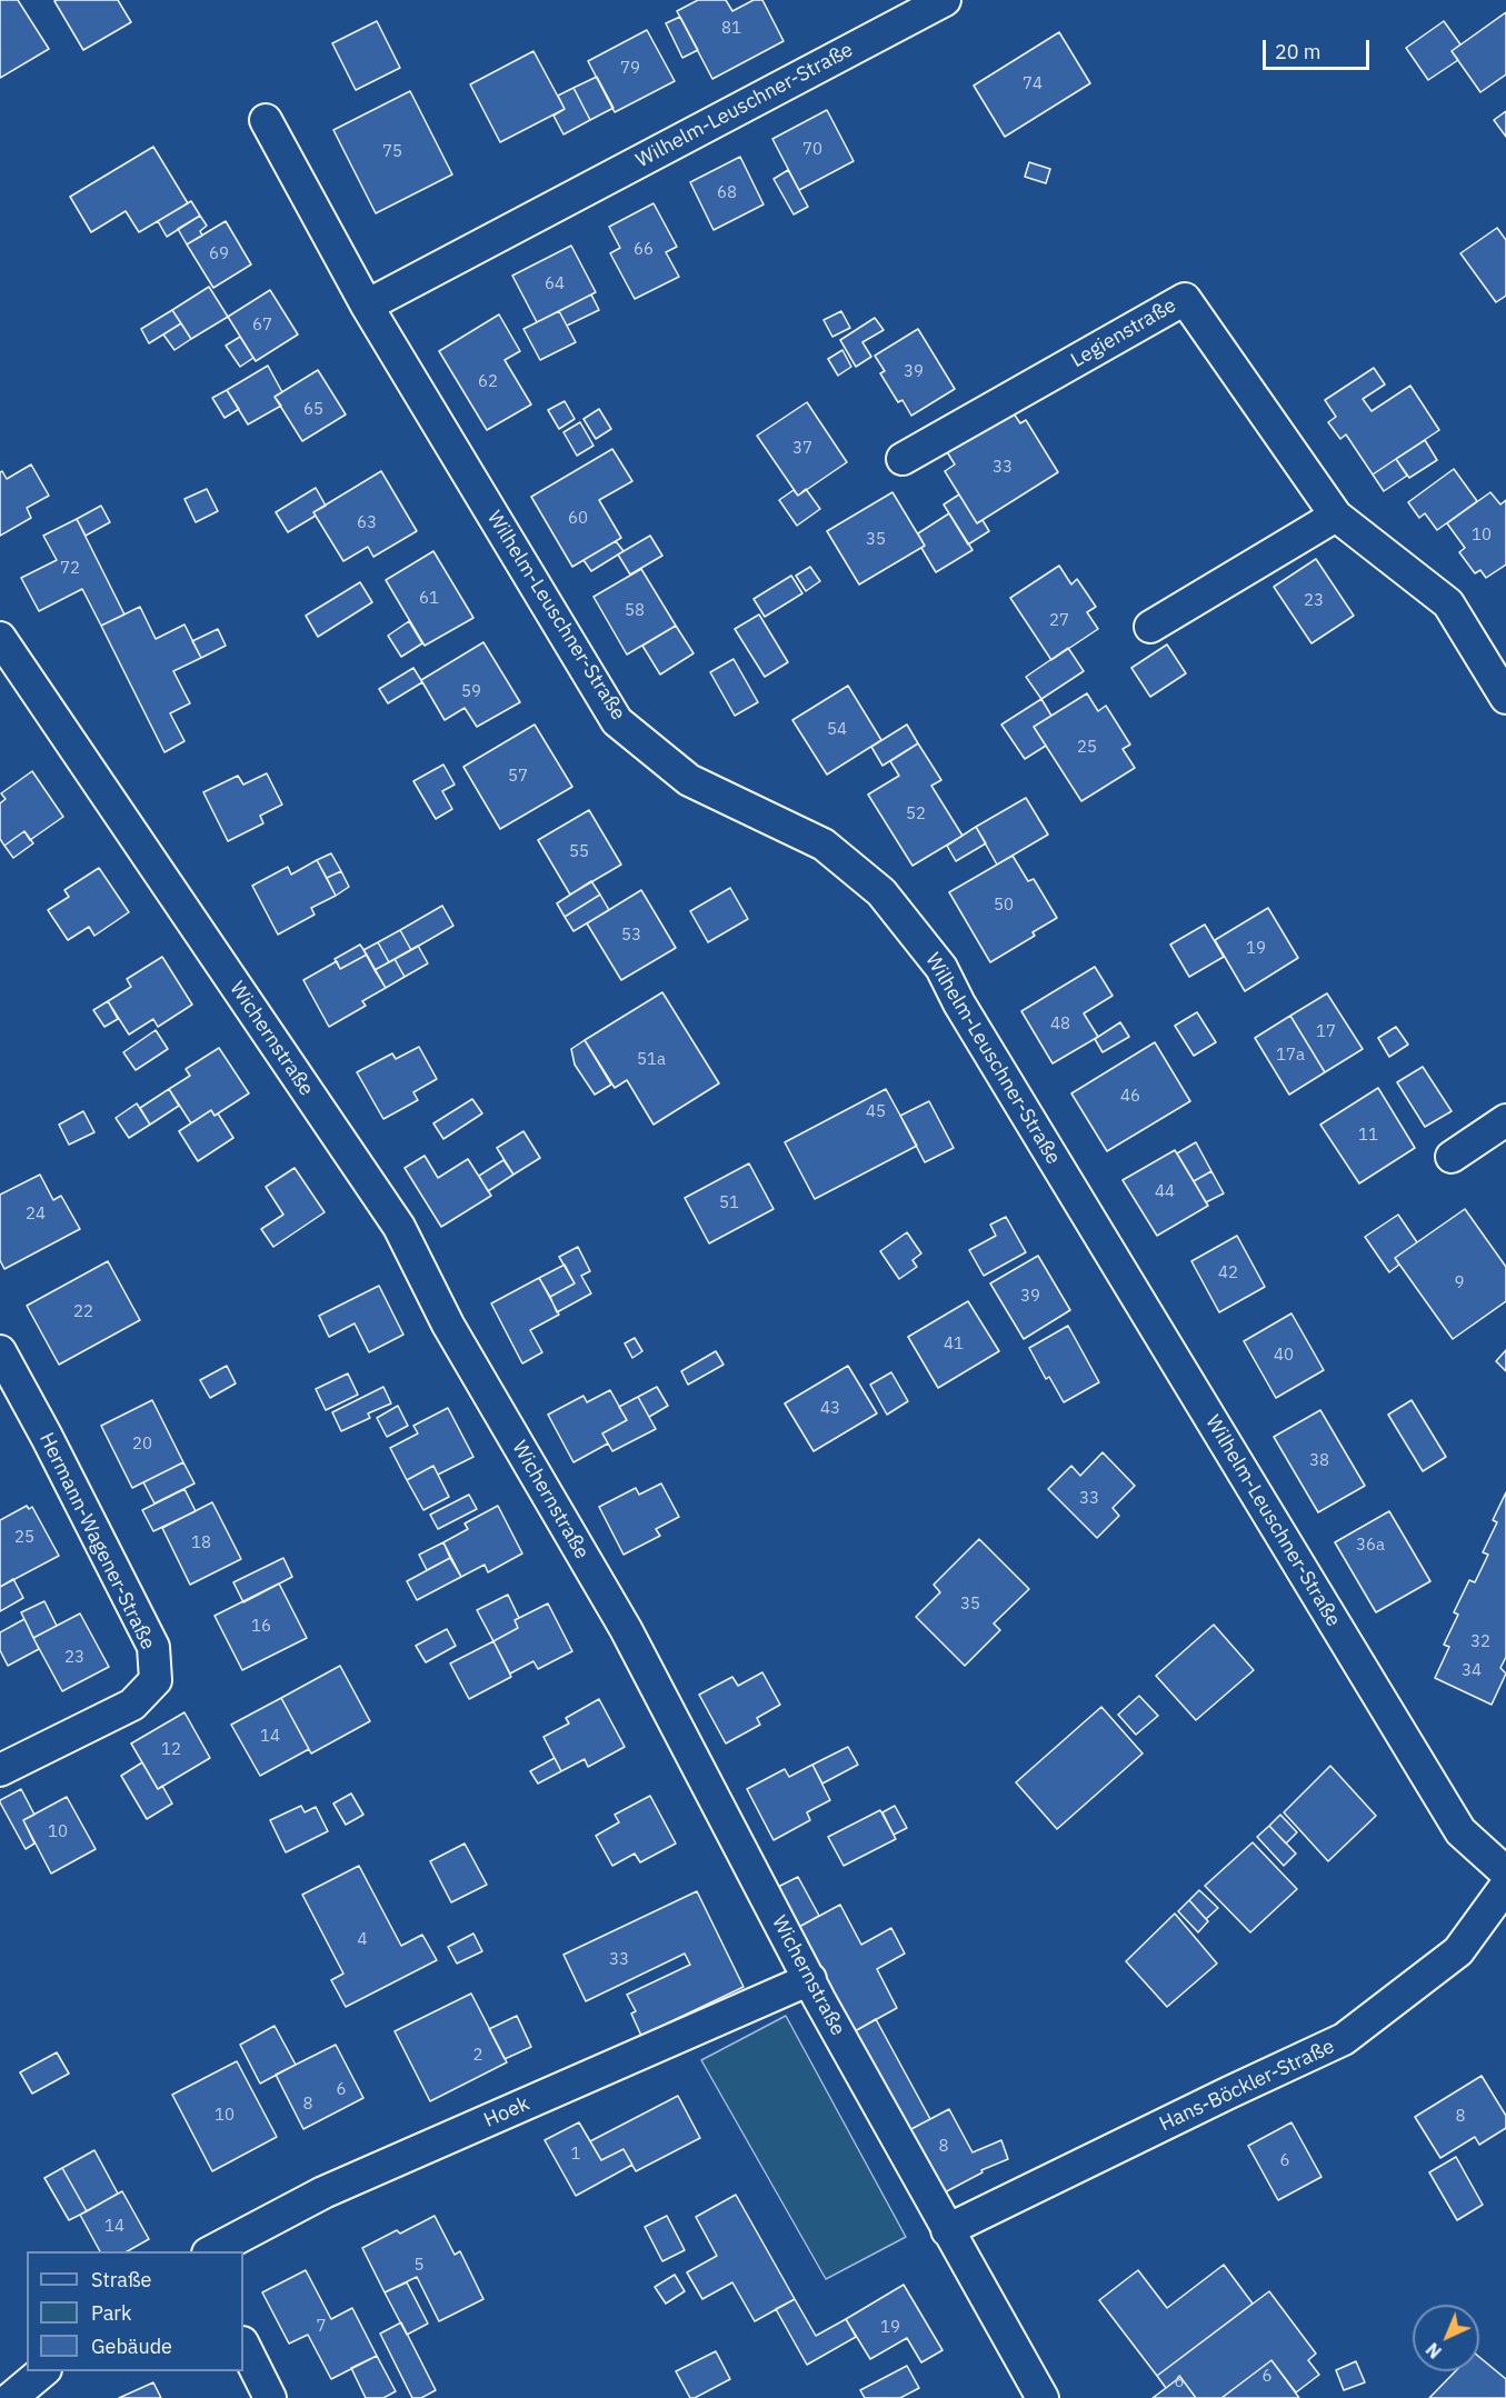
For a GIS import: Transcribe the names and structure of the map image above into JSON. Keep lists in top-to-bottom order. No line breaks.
{"streets":{"street":["Wilhelm-Leuschner-Straße","Legienstraße","Wichernstraße","Hermann-Wagener-Straße","Hans-Böckler-Straße","Hoek"]},"crossings":[["Wichernstraße","Hans-Böckler-Straße"],["Wichernstraße","Hoek"]],"house_numbers":["81","79","74","70","75","68","66","69","64","67","39","62","65","37","33","60","63","10","35","72","61","23","58","27","59","54","25","57","52","55","50","53","19","48","17","17a","51a","46","45","11","44","51","24","42","9","39","22","41","40","43","20","38","33","25","18","36a","35","16","32","23","34","14","12","10","4","33","2","6","8","10","8","8","1","6","14","5","7","19","6","6"],"legend":["Straße","Park","Gebäude"],"scale_bar":"20 m","north":"bottom left"}
